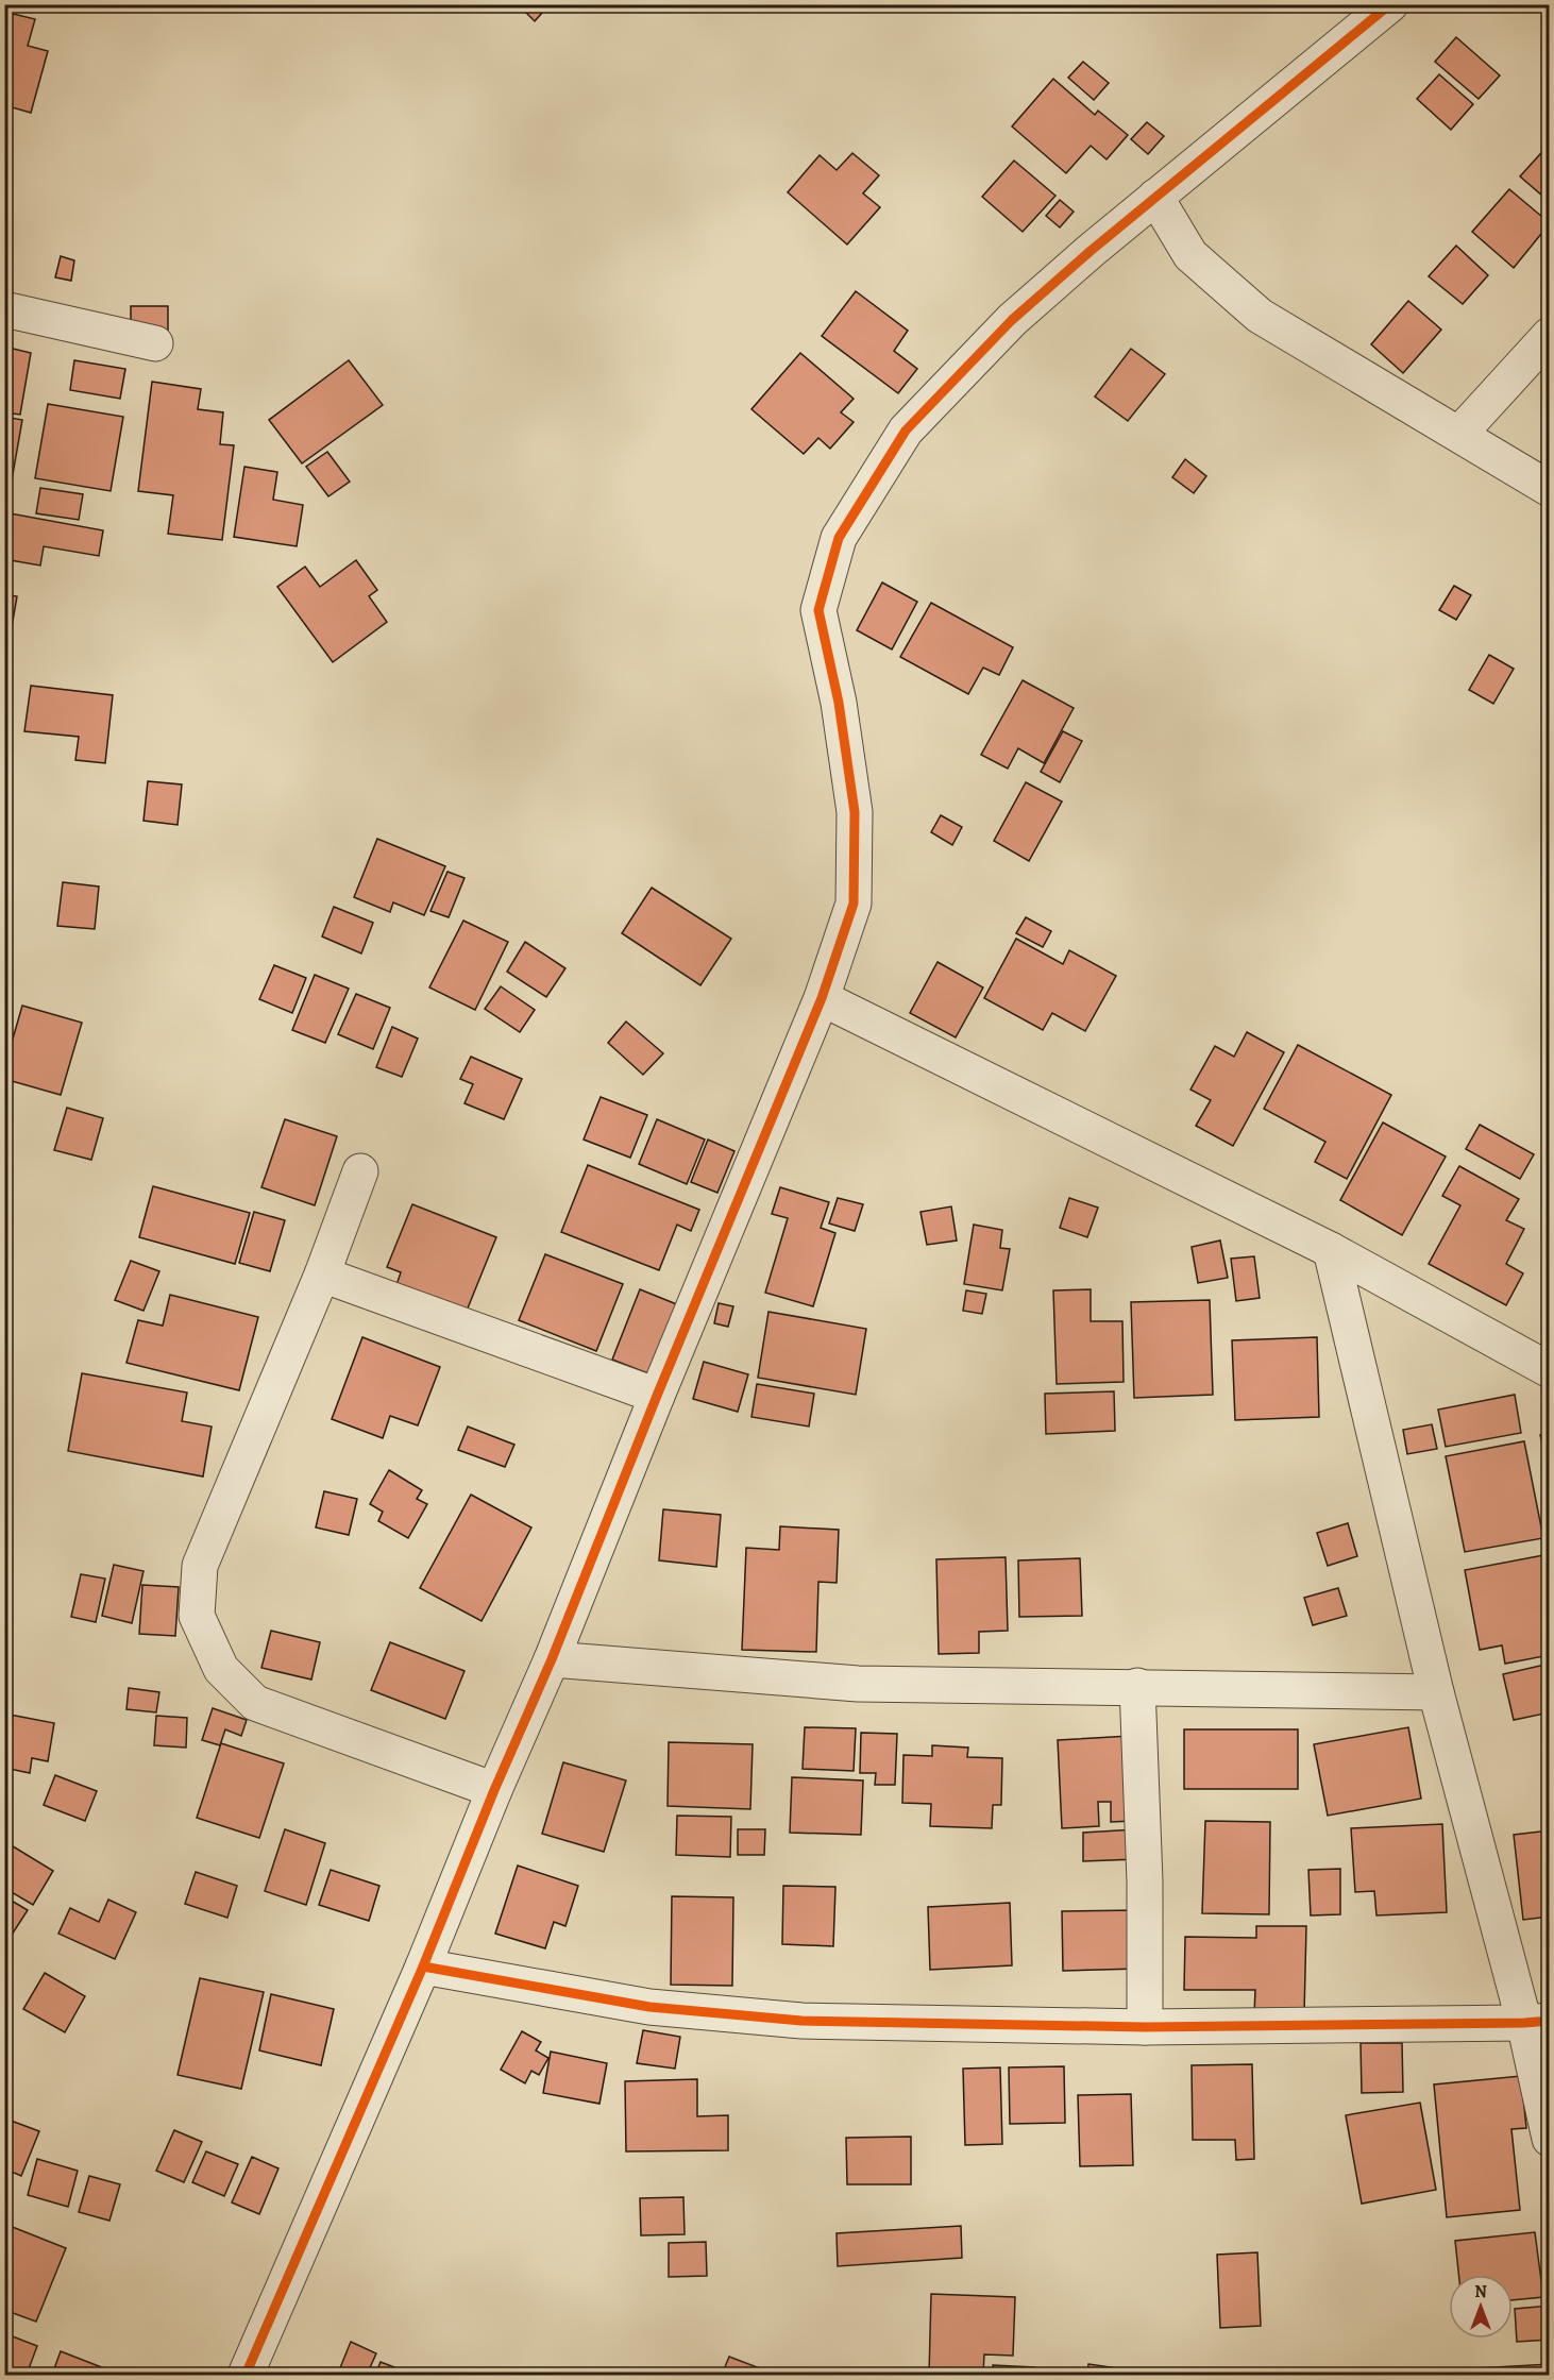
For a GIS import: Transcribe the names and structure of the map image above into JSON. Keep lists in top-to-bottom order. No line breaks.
{"north":"top"}
